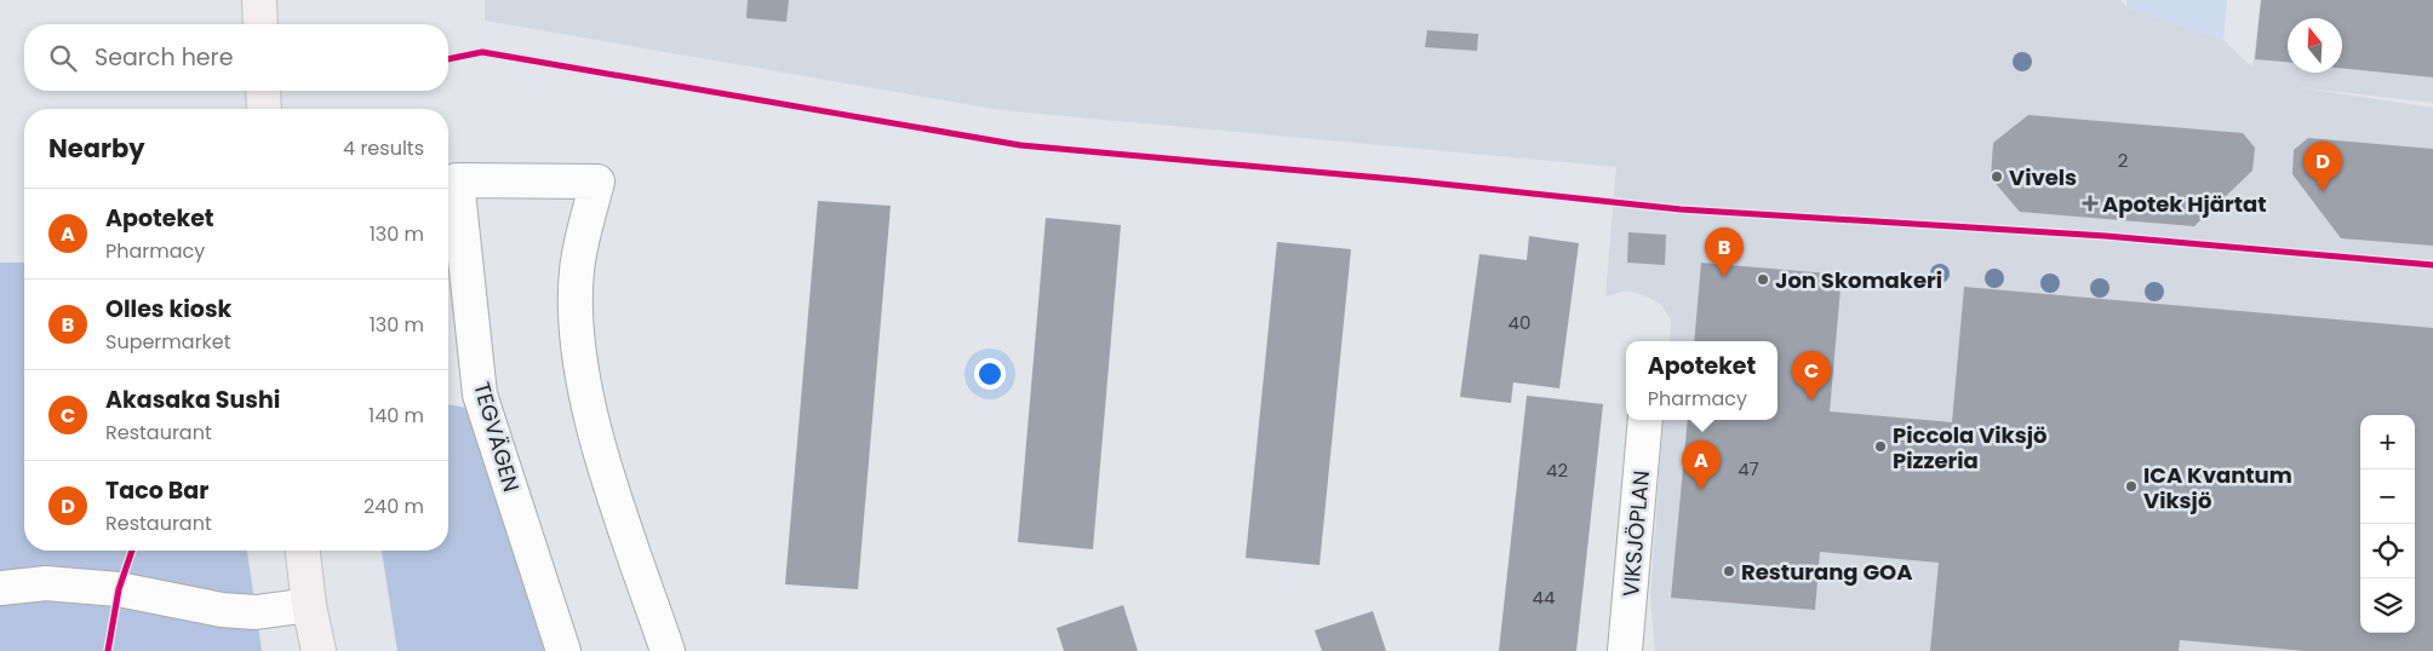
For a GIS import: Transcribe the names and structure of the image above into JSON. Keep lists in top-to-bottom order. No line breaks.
{"streets":{"street":["TEGVÄGEN","VIKSJÖPLAN"]},"places":{"other":["Vivels","Jon Skomakeri","Piccola Viksjö Pizzeria","ICA Kvantum Viksjö","Resturang GOA"],"health":["Apotek Hjärtat"]},"house_numbers":["2","40","47","42","44"],"north":"top","page":{"search":"Search here","heading":["Nearby","4 results"],"pins":["D","B","C","A"],"list":[{"mark":"A","name":"Apoteket","note":"Pharmacy","value":"130 m"},{"mark":"B","name":"Olles kiosk","note":"Supermarket","value":"130 m"},{"mark":"C","name":"Akasaka Sushi","note":"Restaurant","value":"140 m"},{"mark":"D","name":"Taco Bar","note":"Restaurant","value":"240 m"}],"popup":["Apoteket","Pharmacy"],"map_buttons":["+","−"]}}
